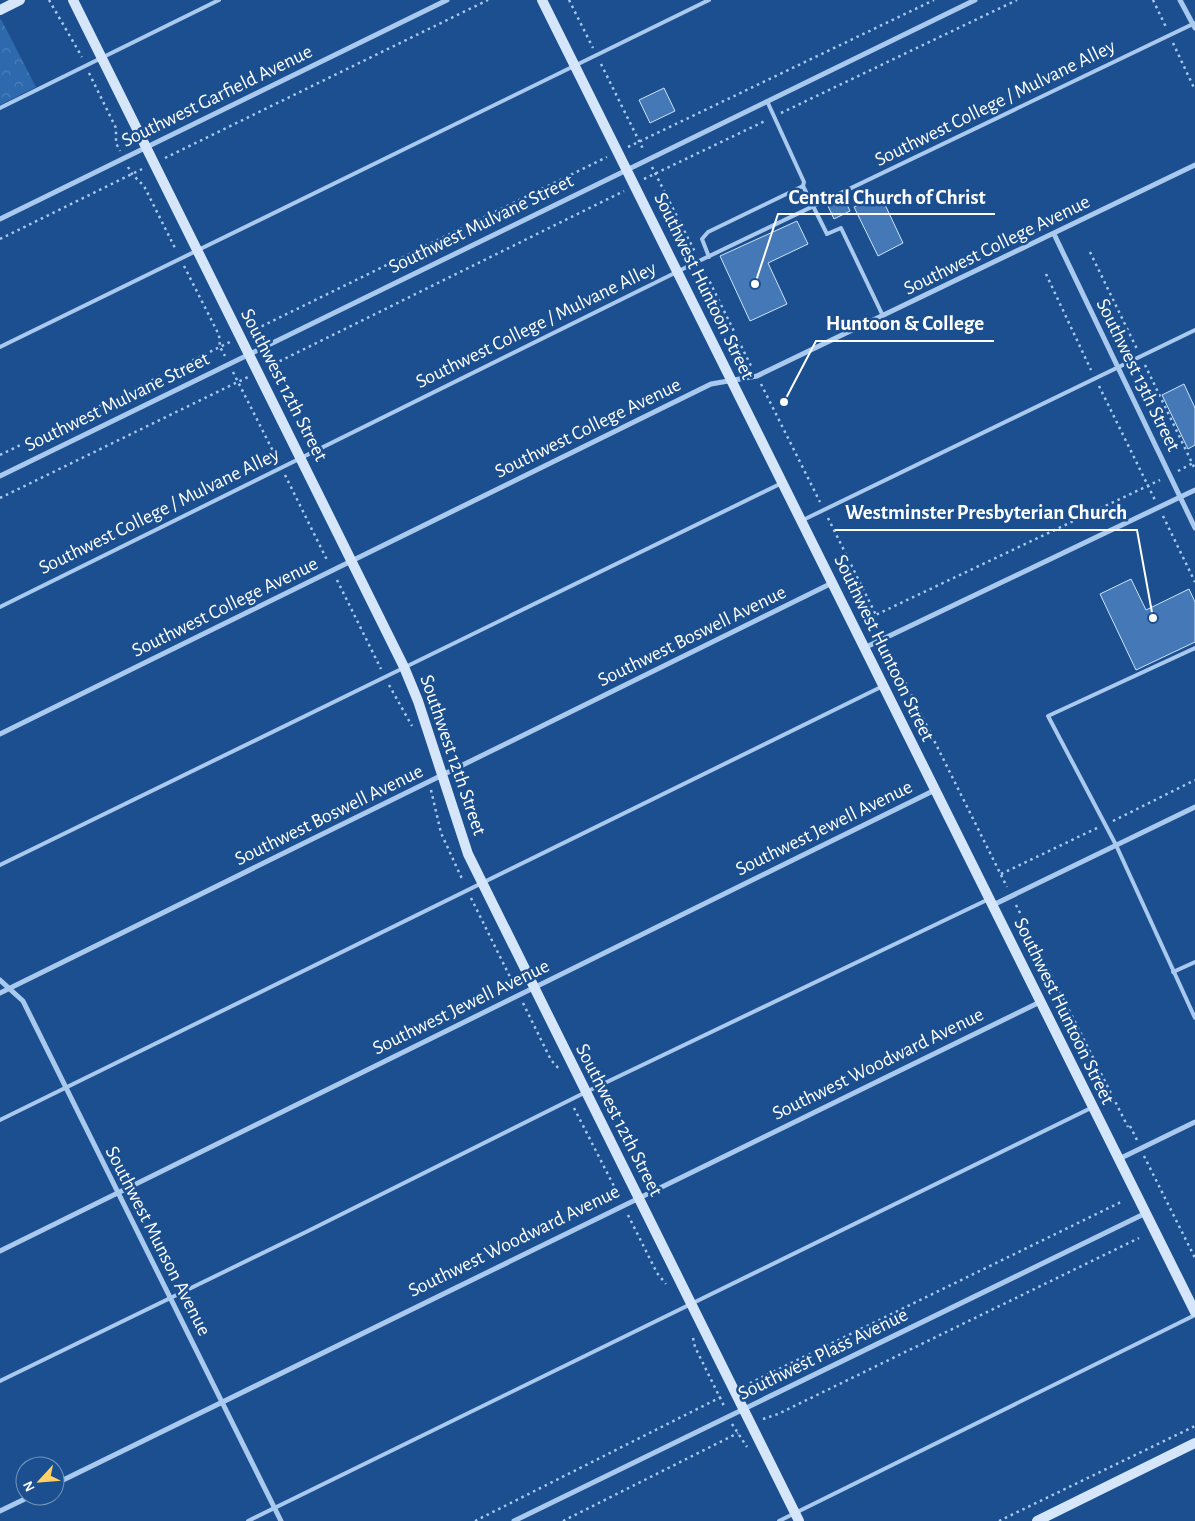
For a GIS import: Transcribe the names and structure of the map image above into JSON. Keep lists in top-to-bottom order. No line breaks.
{"streets":{"main road":["Southwest Huntoon Street","Southwest 12th Street"],"street":["Southwest Garfield Avenue","Southwest Mulvane Street","Southwest College Avenue","Southwest 13th Street","Southwest Boswell Avenue","Southwest Jewell Avenue","Southwest Woodward Avenue","Southwest Munson Avenue","Southwest Plass Avenue"],"lane":["Southwest College / Mulvane Alley"]},"crossings":[["Southwest Garfield Avenue","Southwest 12th Street"],["Southwest College / Mulvane Alley","Southwest Huntoon Street"],["Southwest College / Mulvane Alley","Southwest 12th Street"],["Southwest Mulvane Street","Southwest Huntoon Street"],["Southwest Mulvane Street","Southwest 12th Street"],["Southwest College Avenue","Southwest Huntoon Street"],["Southwest College Avenue","Southwest 13th Street"],["Southwest College Avenue","Southwest 12th Street"],["Southwest Huntoon Street","Southwest Boswell Avenue"],["Southwest Huntoon Street","Southwest Jewell Avenue"],["Southwest Huntoon Street","Southwest Woodward Avenue"],["Southwest Huntoon Street","Southwest Plass Avenue"],["Southwest 12th Street","Southwest Boswell Avenue"],["Southwest 12th Street","Southwest Jewell Avenue"],["Southwest 12th Street","Southwest Woodward Avenue"],["Southwest 12th Street","Southwest Plass Avenue"],["Southwest Boswell Avenue","Southwest Munson Avenue"],["Southwest Jewell Avenue","Southwest Munson Avenue"],["Southwest Woodward Avenue","Southwest Munson Avenue"]],"places":["Central Church of Christ","Huntoon & College","Westminster Presbyterian Church"],"north":"bottom left"}
